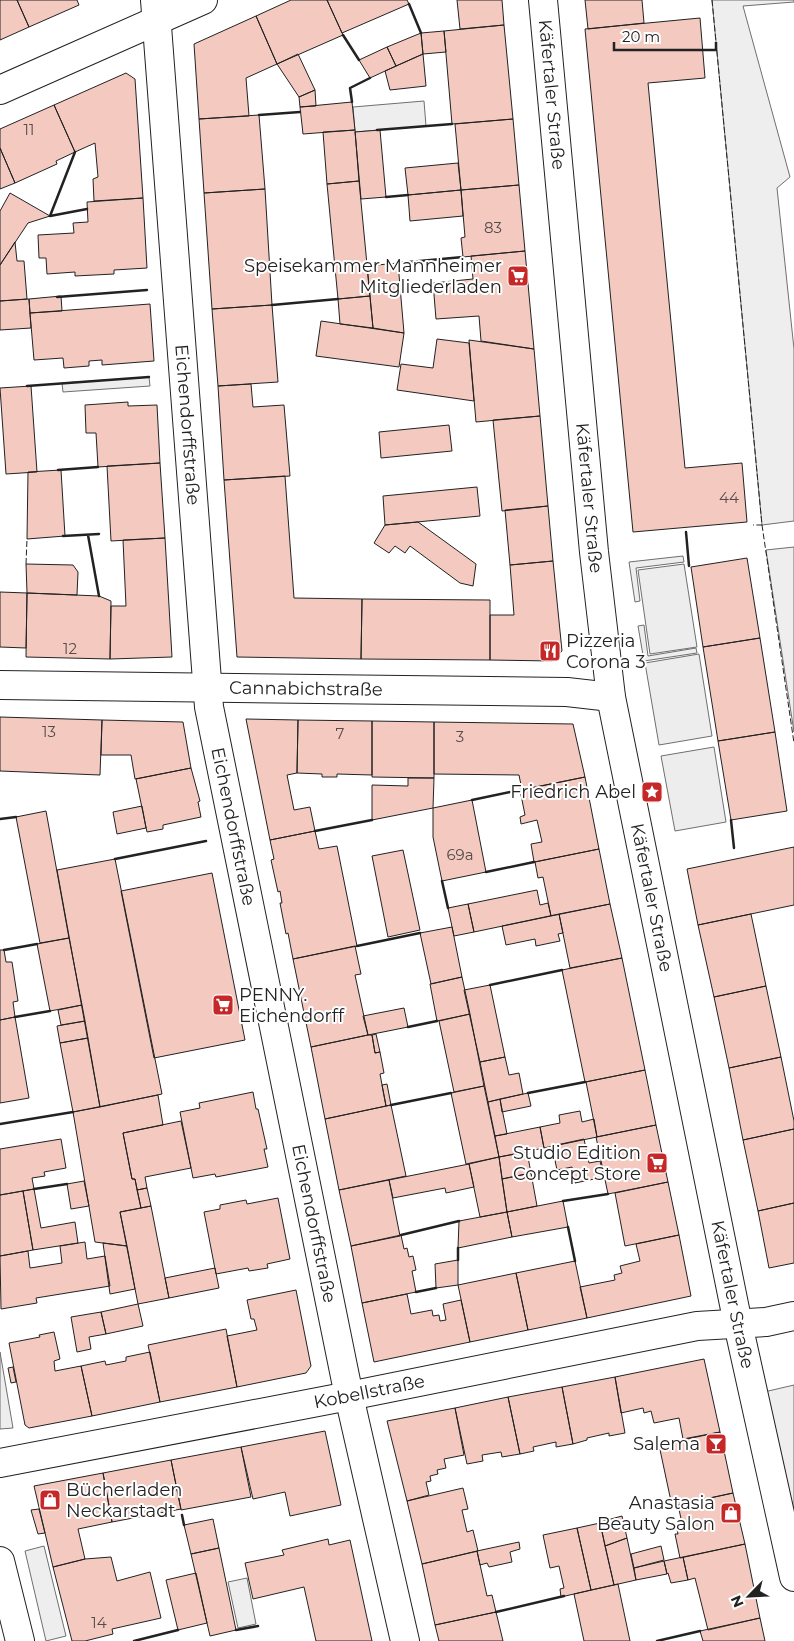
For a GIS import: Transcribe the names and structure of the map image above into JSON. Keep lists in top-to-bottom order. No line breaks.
{"streets":{"street":["Käfertaler Straße","Eichendorffstraße","Cannabichstraße","Kobellstraße"]},"crossings":[["Käfertaler Straße","Cannabichstraße"],["Käfertaler Straße","Kobellstraße"],["Eichendorffstraße","Cannabichstraße"],["Eichendorffstraße","Kobellstraße"]],"places":{"supermarket":["Speisekammer Mannheimer Mitgliederladen","PENNY. Eichendorff","Studio Edition Concept Store"],"restaurant":["Pizzeria Corona 3"],"place":["Friedrich Abel"],"bar":["Salema"],"shop":["Bücherladen Neckarstadt","Anastasia Beauty Salon"]},"house_numbers":["11","83","44","12","13","7","3","69a","14"],"scale_bar":"20 m","north":"bottom left"}
